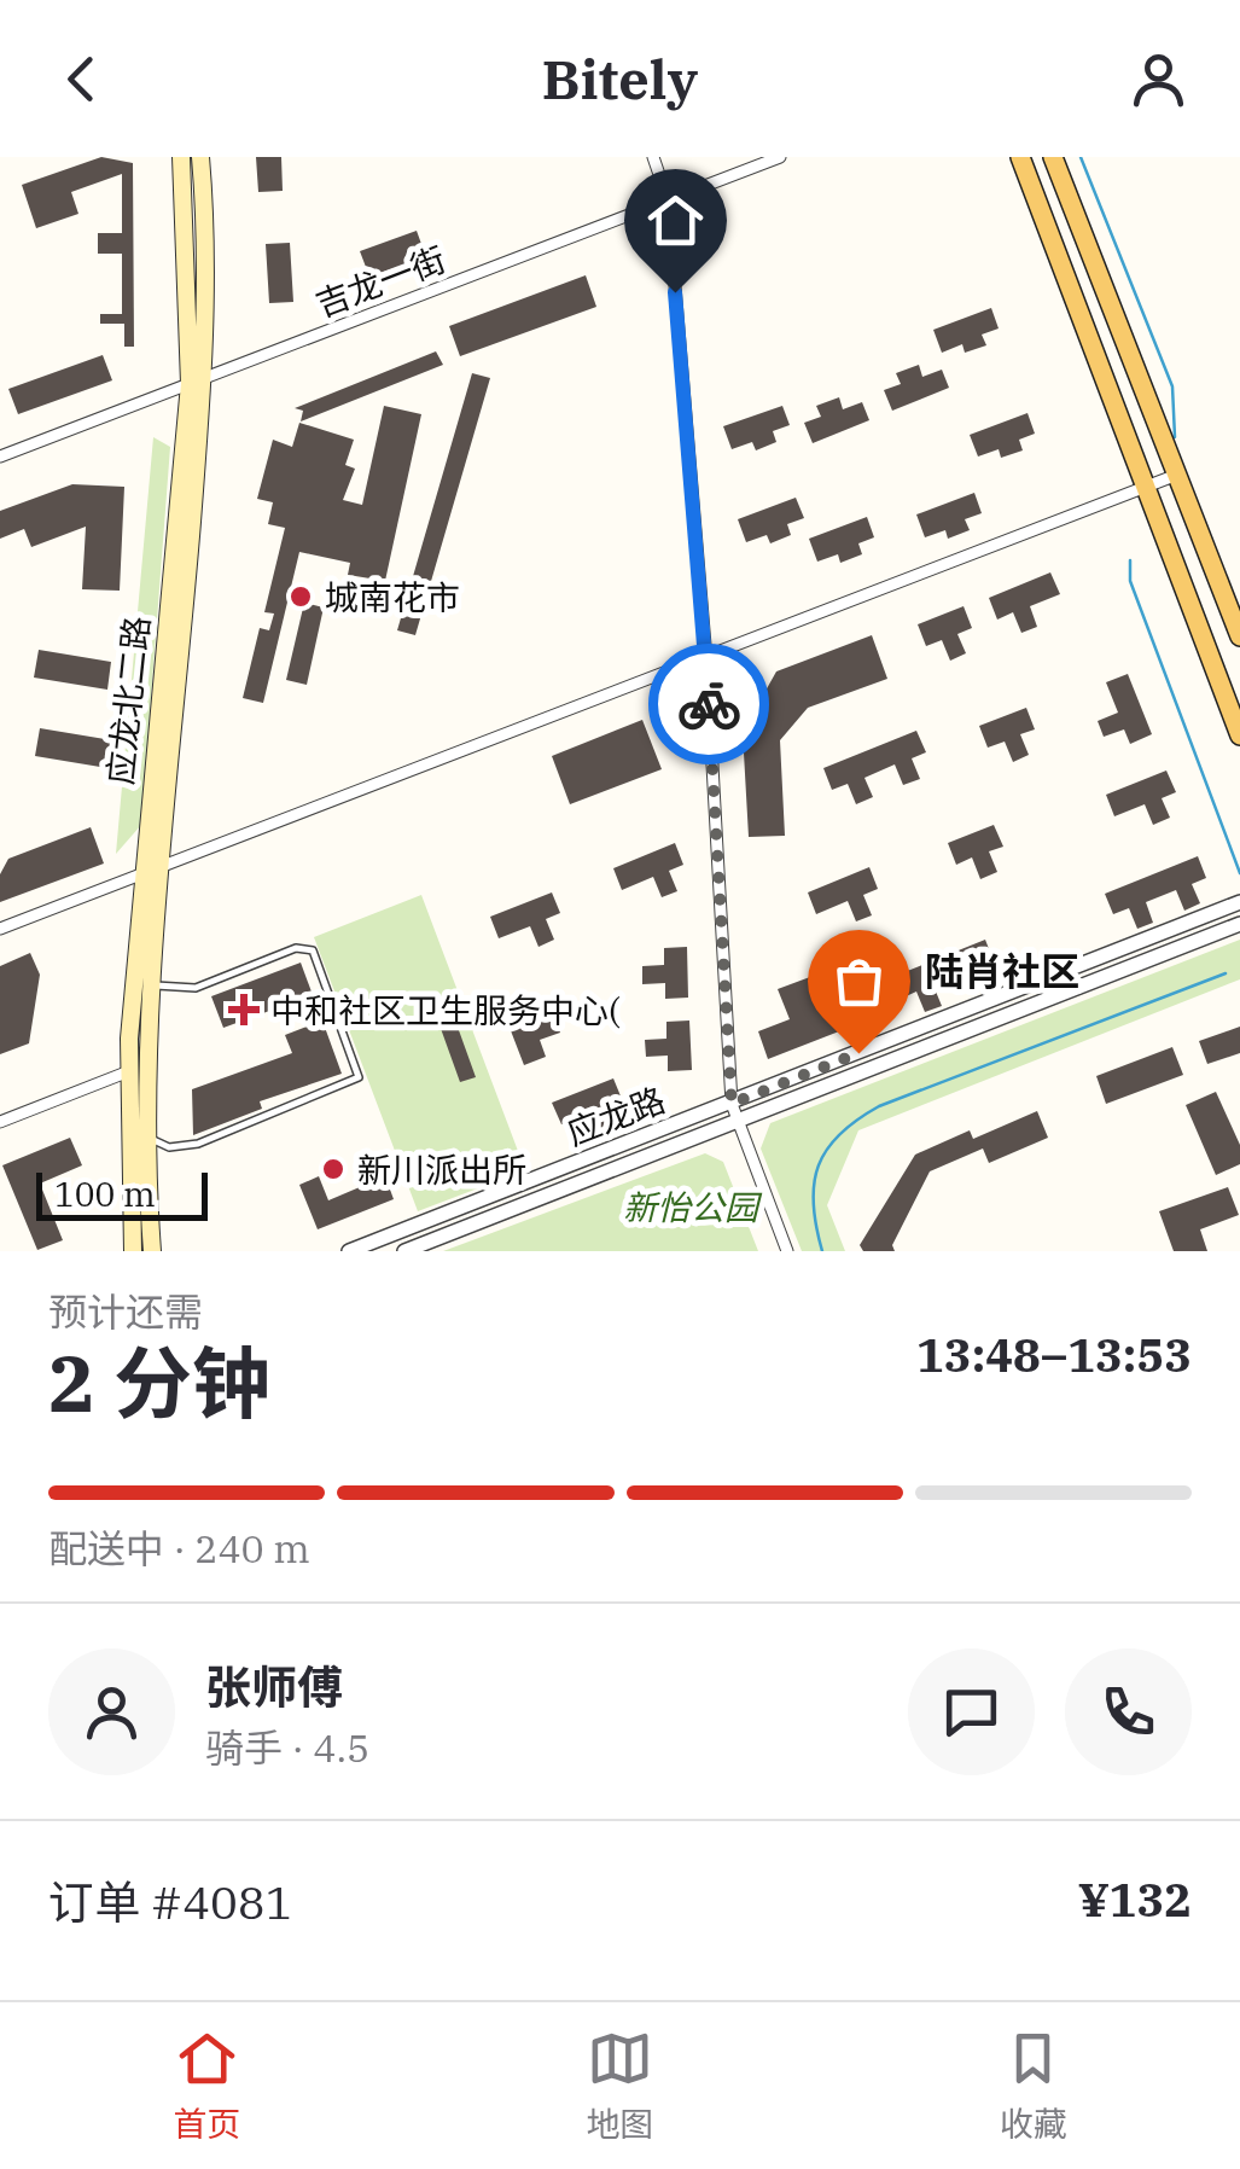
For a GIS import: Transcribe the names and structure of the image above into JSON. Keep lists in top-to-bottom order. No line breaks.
{"streets":{"main road":["应龙北二路"],"street":["吉龙一街","应龙路"]},"crossings":[["吉龙一街","应龙北二路"]],"districts":["陆肖社区"],"parks":["新怡公园"],"places":{"other":["城南花市","新川派出所"],"health":["中和社区卫生服务中心("]},"scale_bar":"100 m","page":{"header":"Bitely","scale":"100 m","heading":["2 分钟","预计还需","13:48–13:53"],"panel":["张师傅","骑手 · 4.5","订单 #4081","¥132"],"bar":"配送中 · 240 m","tabs":["首页","地图","收藏"]}}
